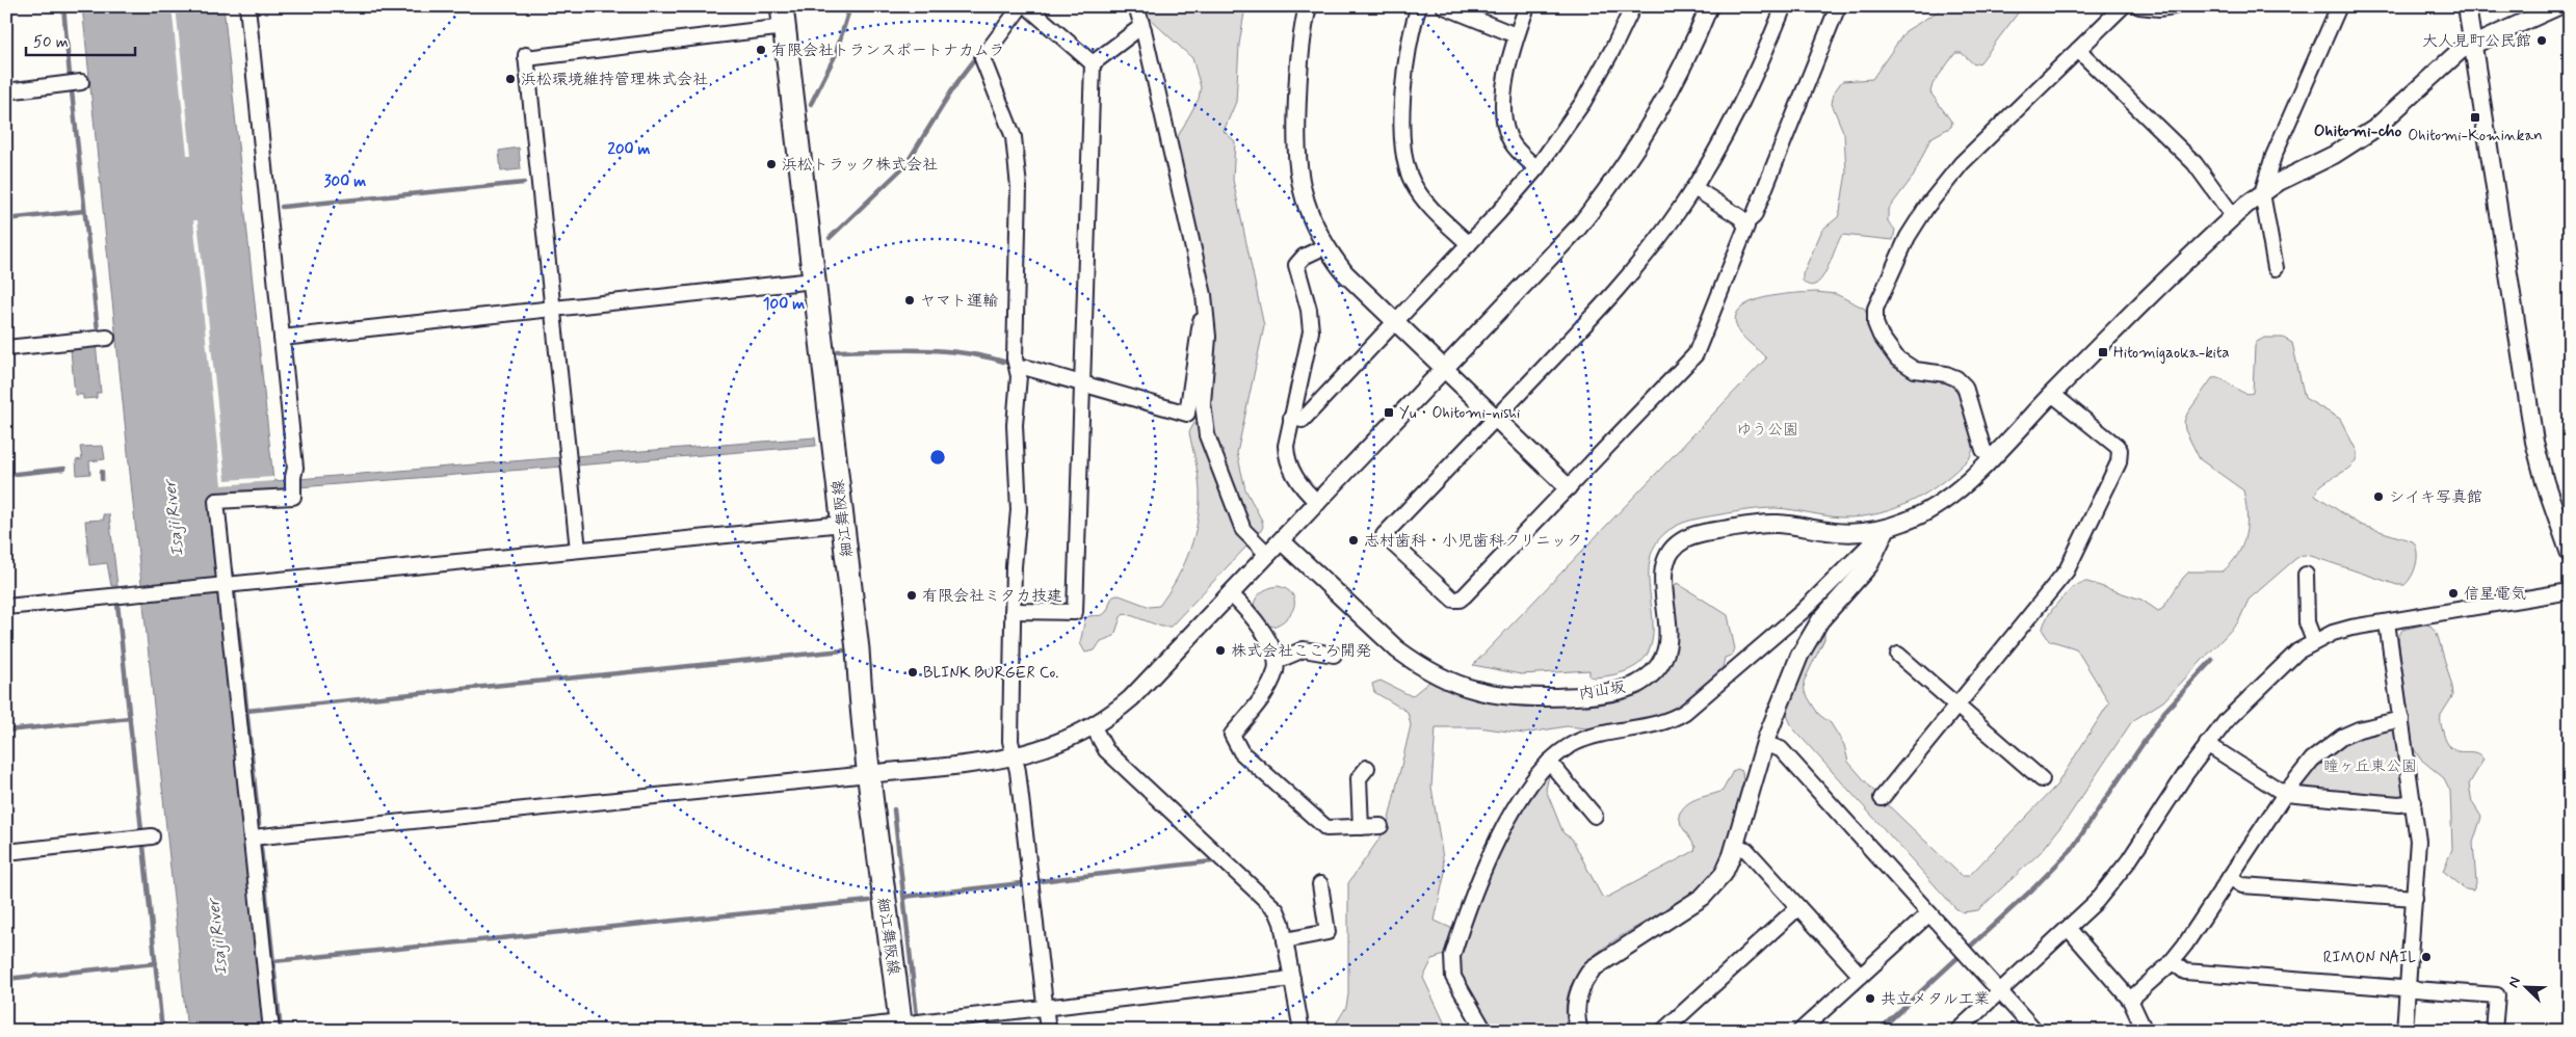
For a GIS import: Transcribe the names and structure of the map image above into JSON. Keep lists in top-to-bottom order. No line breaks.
{"streets":{"main road":["細江舞阪線"],"street":["内山坂"]},"districts":["Ohitomi-cho"],"water":["Isaji River"],"parks":["ゆう公園","瞳ヶ丘東公園"],"places":{"other":["大人見町公民館","有限会社トランスポートナカムラ","浜松環境維持管理株式会社","浜松トラック株式会社","ヤマト運輸","シイキ写真館","志村歯科・小児歯科クリニック","信星電気","有限会社ミタカ技建","株式会社こころ開発","BLINK BURGER Co.","RIMON NAIL","共立メタル工業"],"transit":["Ohitomi-Kominkan","Hitomigaoka-kita","Yu・Ohitomi-nishi"]},"scale_bar":"50 m","north":"top left","rings":["200 m","300 m","100 m"]}
